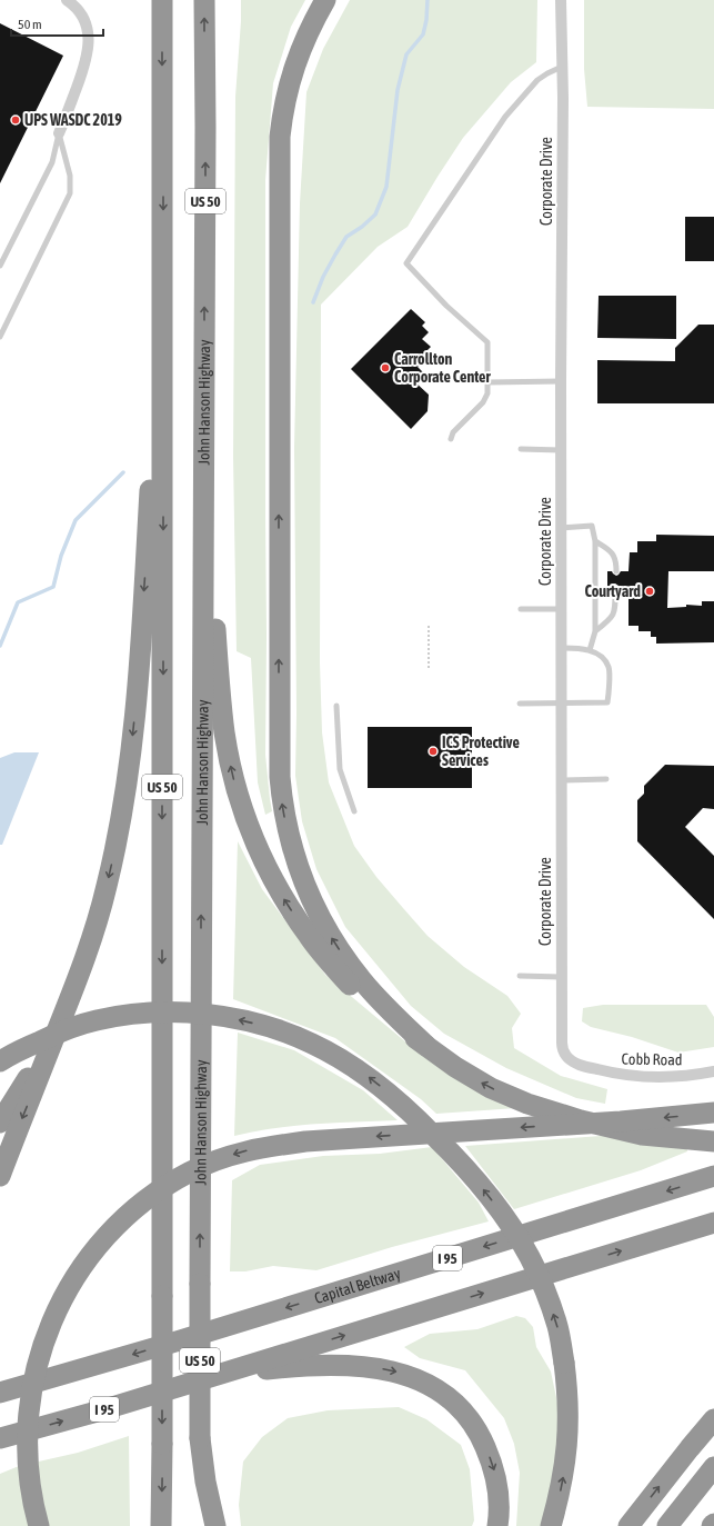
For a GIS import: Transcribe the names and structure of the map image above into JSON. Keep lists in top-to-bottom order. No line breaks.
{"streets":{"highway":["US 50","John Hanson Highway","I 95","Capital Beltway"],"street":["Corporate Drive","Cobb Road"]},"crossings":[["Corporate Drive","Cobb Road"]],"places":["UPS WASDC 2019","Carrollton Corporate Center","Courtyard","ICS Protective Services"],"scale_bar":"50 m"}
